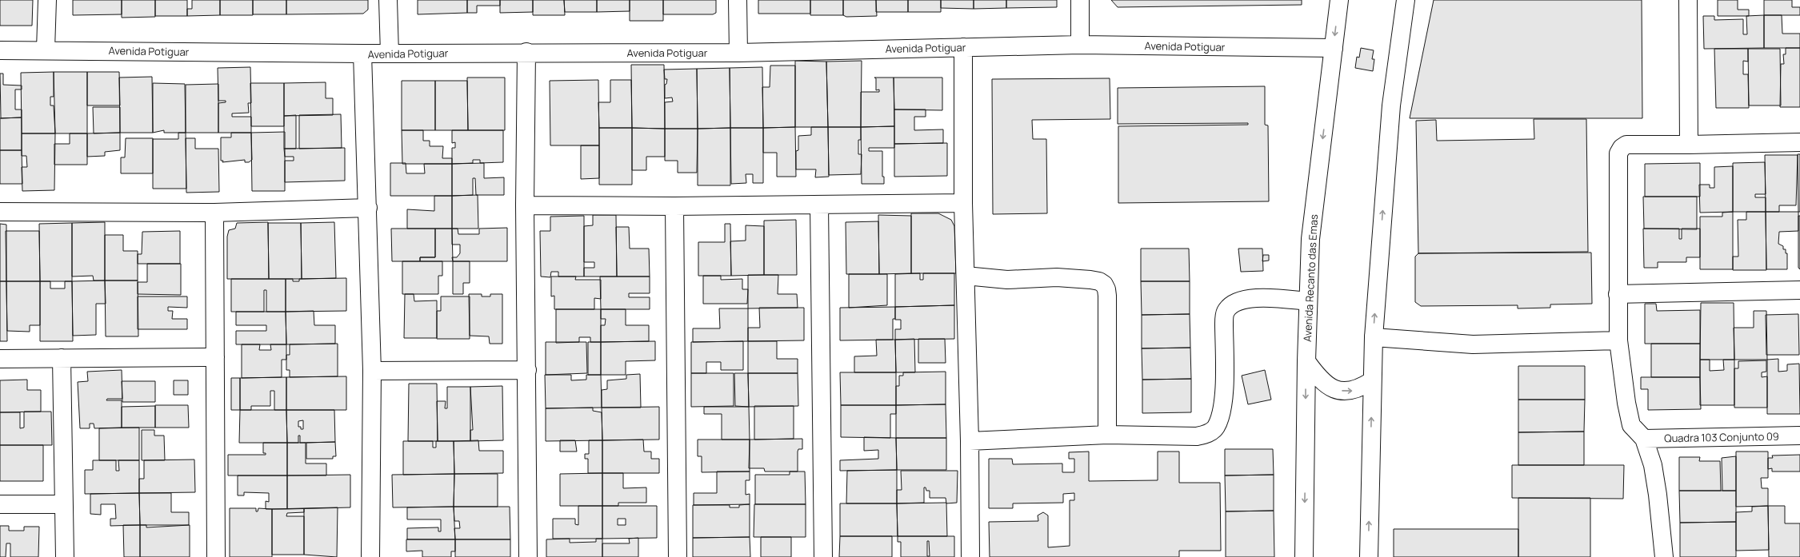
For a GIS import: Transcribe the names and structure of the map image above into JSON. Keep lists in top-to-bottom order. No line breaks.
{"streets":{"street":["Avenida Potiguar","Avenida Recanto das Emas","Quadra 103 Conjunto 09"]},"crossings":[["Avenida Potiguar","Avenida Recanto das Emas"]]}
